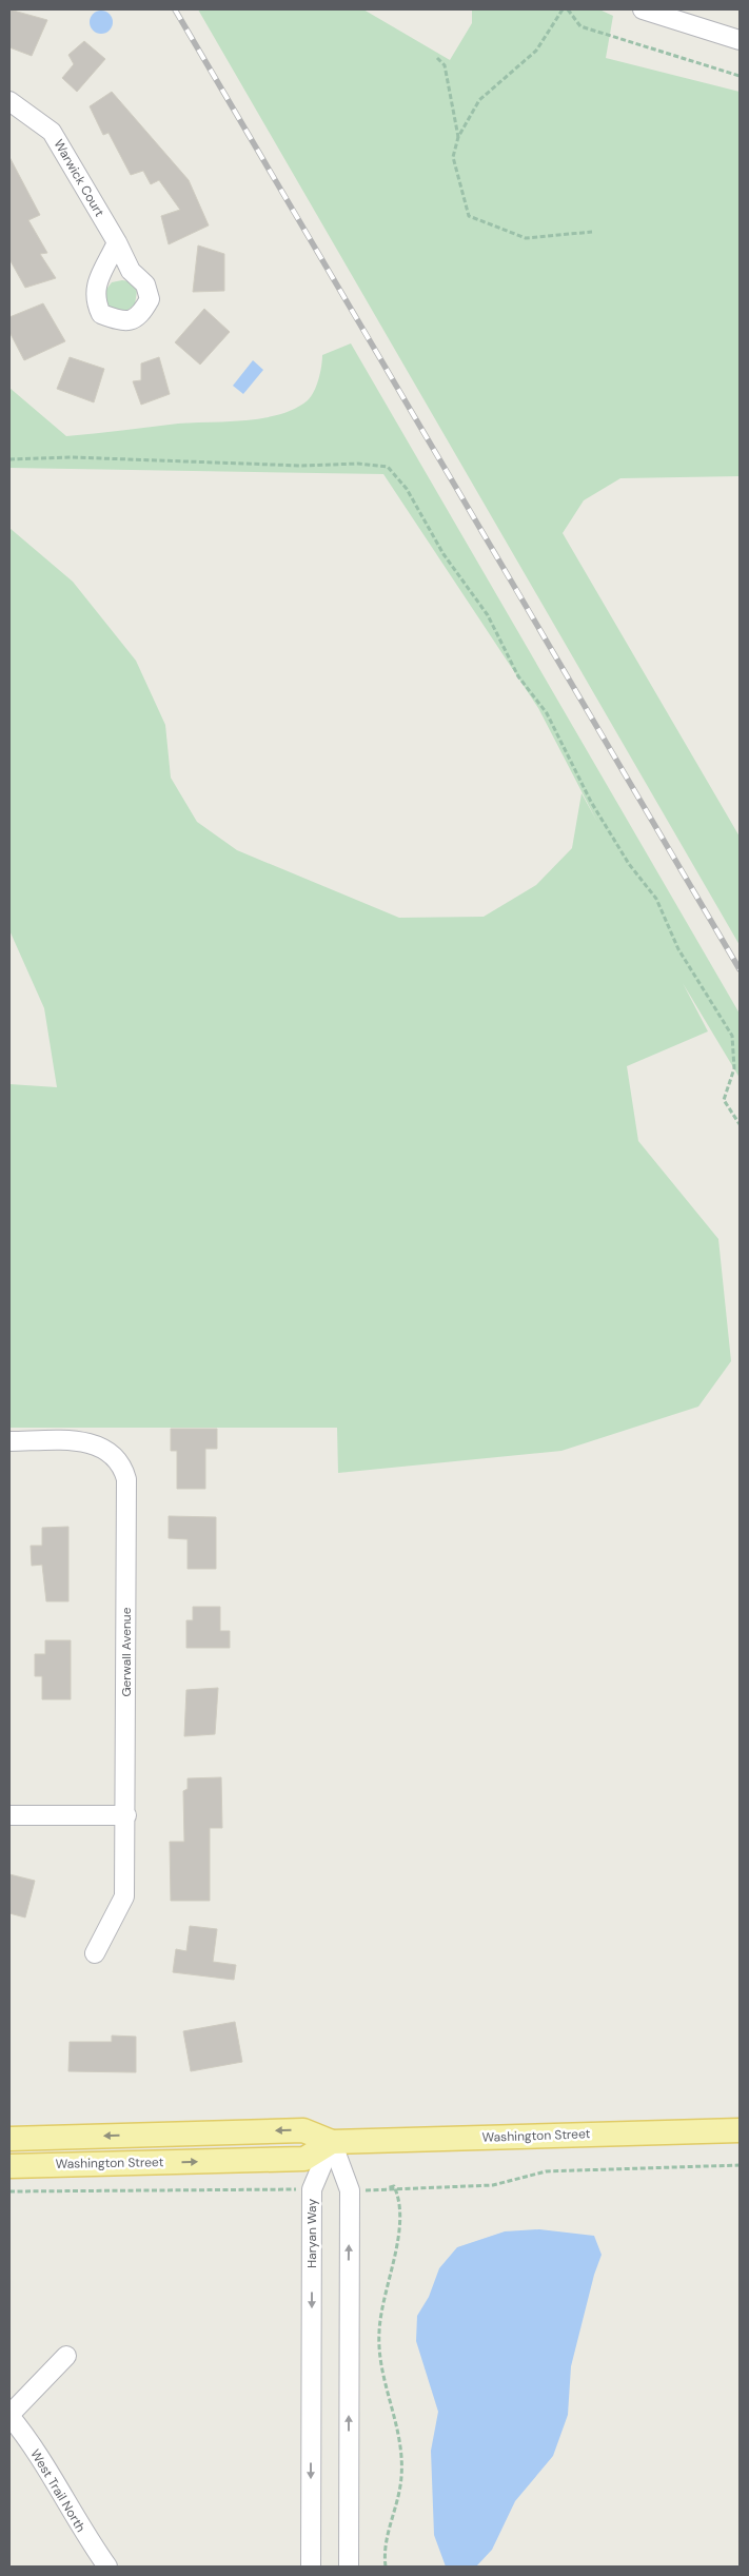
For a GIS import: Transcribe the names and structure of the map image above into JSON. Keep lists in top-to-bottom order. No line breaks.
{"streets":{"main road":["Washington Street"],"street":["Warwick Court","Gerwall Avenue","Haryan Way","West Trail North"]},"crossings":[["Washington Street","Haryan Way"]]}
